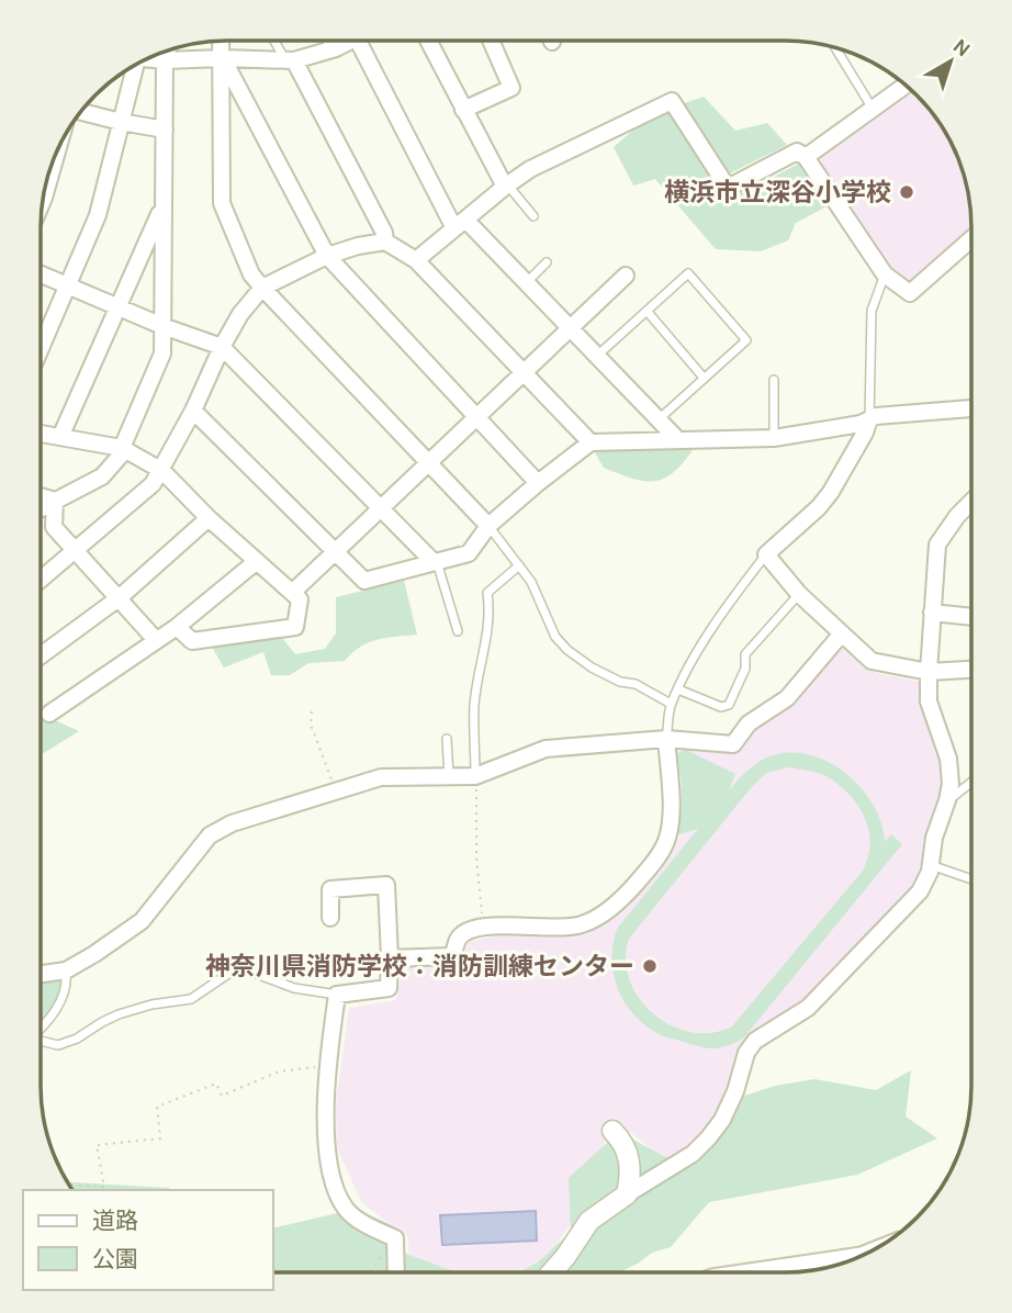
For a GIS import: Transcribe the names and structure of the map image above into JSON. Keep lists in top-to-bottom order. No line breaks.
{"places":["横浜市立深谷小学校","神奈川県消防学校：消防訓練センター"],"legend":["道路","公園"],"north":"top right"}
